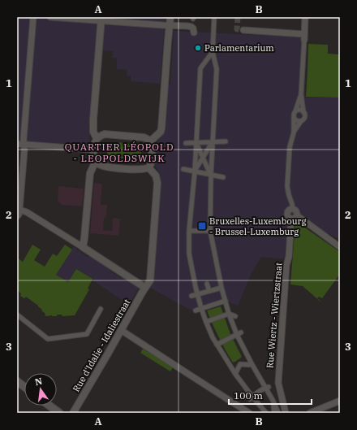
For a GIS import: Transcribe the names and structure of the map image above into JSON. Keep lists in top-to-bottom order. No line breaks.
{"streets":{"street":["Rue Wiertz - Wiertzstraat","Rue d'Idalie - Idaliestraat"]},"districts":["QUARTIER LÉOPOLD - LEOPOLDSWIJK"],"places":{"other":["Parlamentarium"],"transit":["Bruxelles-Luxembourg - Brussel-Luxemburg"]},"scale_bar":"100 m","north":"top","grid":{"columns":["A","B"],"rows":["1","2","3"]}}
